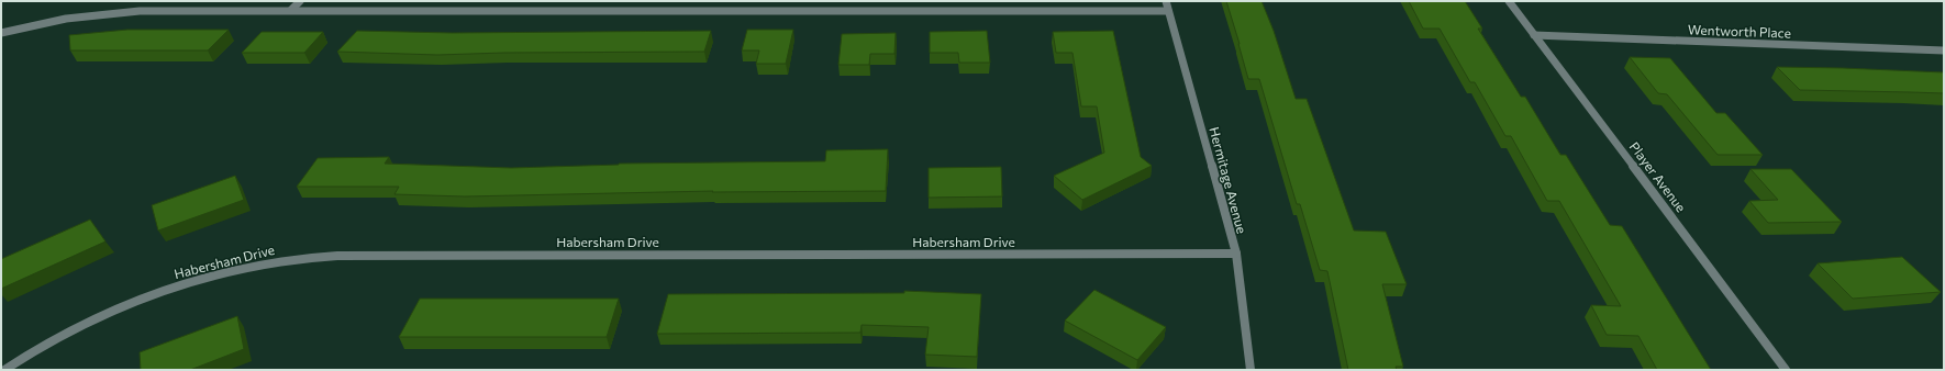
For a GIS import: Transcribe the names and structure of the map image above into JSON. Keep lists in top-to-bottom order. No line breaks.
{"streets":{"street":["Wentworth Place","Player Avenue","Hermitage Avenue","Habersham Drive"]},"crossings":[["Wentworth Place","Player Avenue"],["Hermitage Avenue","Habersham Drive"]]}
